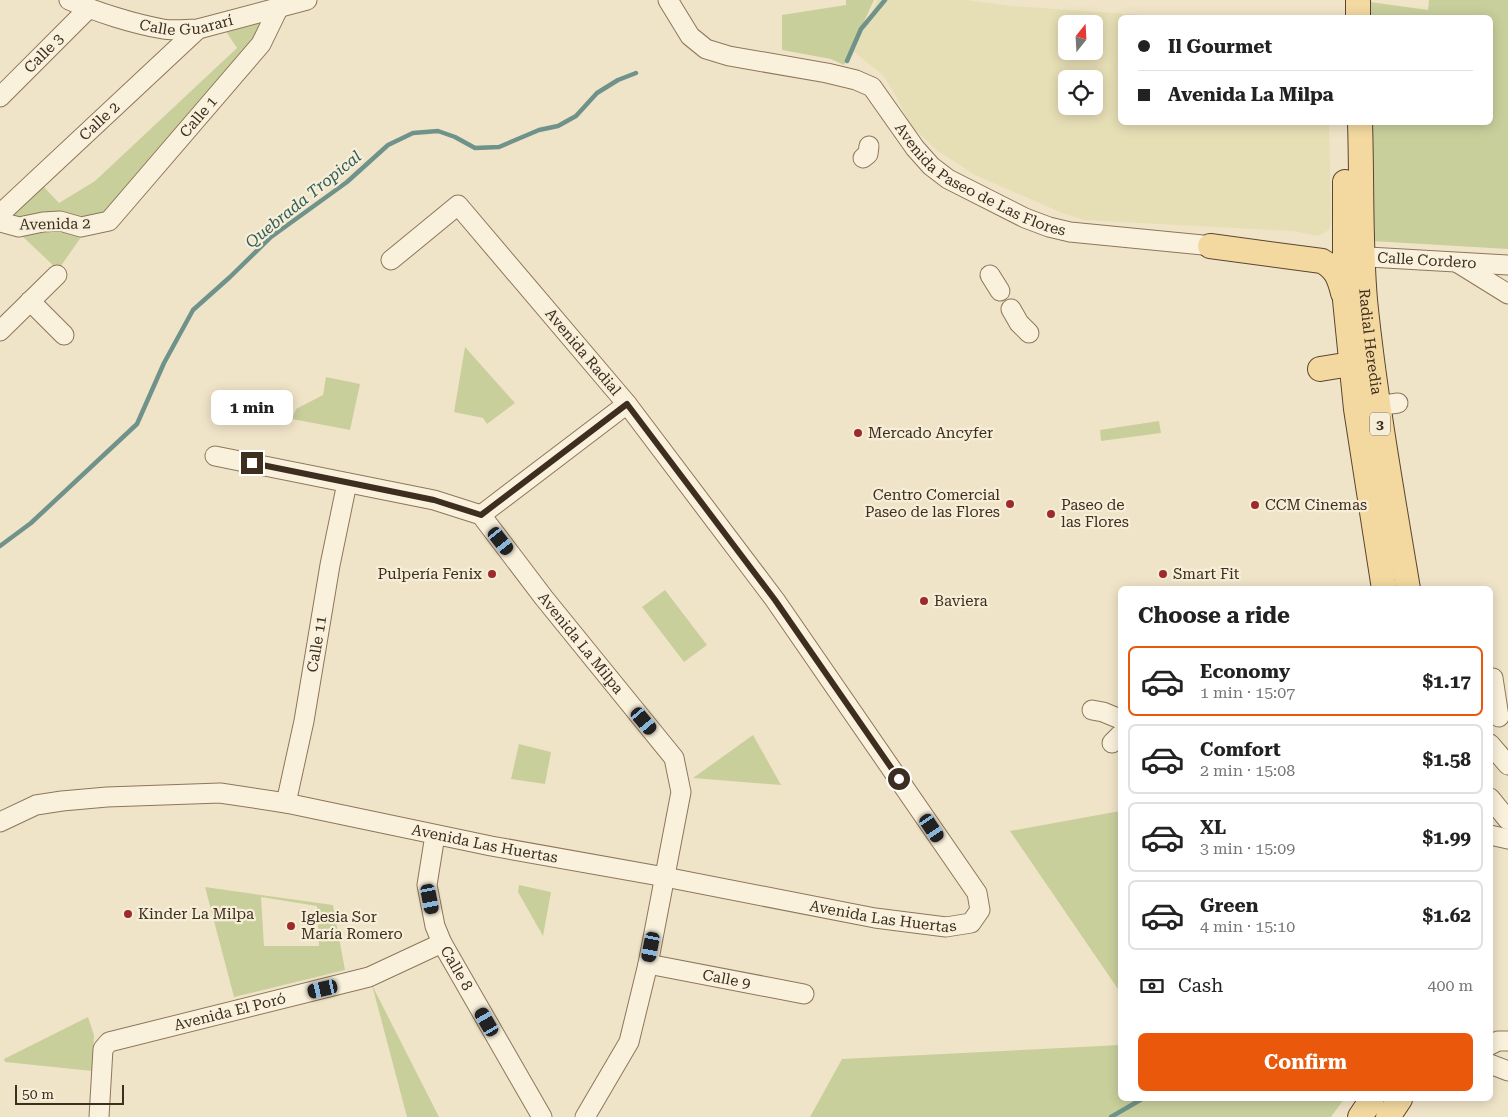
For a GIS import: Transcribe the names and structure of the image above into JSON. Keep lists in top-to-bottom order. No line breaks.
{"streets":{"main road":["Radial Heredia","3"],"street":["Calle Guararí","Calle 3","Calle 1","Calle 2","Avenida Paseo de Las Flores","Avenida 2","Calle Cordero","Avenida Radial","Avenida La Milpa","Calle 11","Avenida Las Huertas","Calle 8","Calle 9","Avenida El Poró"]},"crossings":[["Calle Guararí","Calle 3"],["Calle Guararí","Calle 1"],["Calle Guararí","Calle 2"],["Calle 1","Avenida 2"],["Avenida Paseo de Las Flores","Calle Cordero"],["Avenida Paseo de Las Flores","Radial Heredia"],["Calle Cordero","Radial Heredia"],["Avenida Radial","Avenida Las Huertas"],["Avenida La Milpa","Avenida Las Huertas"],["Avenida La Milpa","Calle 9"],["Calle 11","Avenida Las Huertas"],["Avenida Las Huertas","Calle 8"],["Calle 8","Avenida El Poró"]],"water":["Quebrada Tropical"],"places":["Mercado Ancyfer","Centro Comercial Paseo de las Flores","CCM Cinemas","Paseo de las Flores","Pulpería Fenix","Smart Fit","Baviera","Kinder La Milpa","Iglesia Sor María Romero"],"scale_bar":"50 m","north":"top","page":{"banner":["Il Gourmet","Avenida La Milpa"],"bubble":"1 min","heading":"Choose a ride","list":[{"name":"Economy","note":"1 min · 15:07","value":"$1.17"},{"name":"Comfort","note":"2 min · 15:08","value":"$1.58"},{"name":"XL","note":"3 min · 15:09","value":"$1.99"},{"name":"Green","note":"4 min · 15:10","value":"$1.62"}],"pay":["Cash","400 m"],"buttons":"Confirm","scale":"50 m"}}
